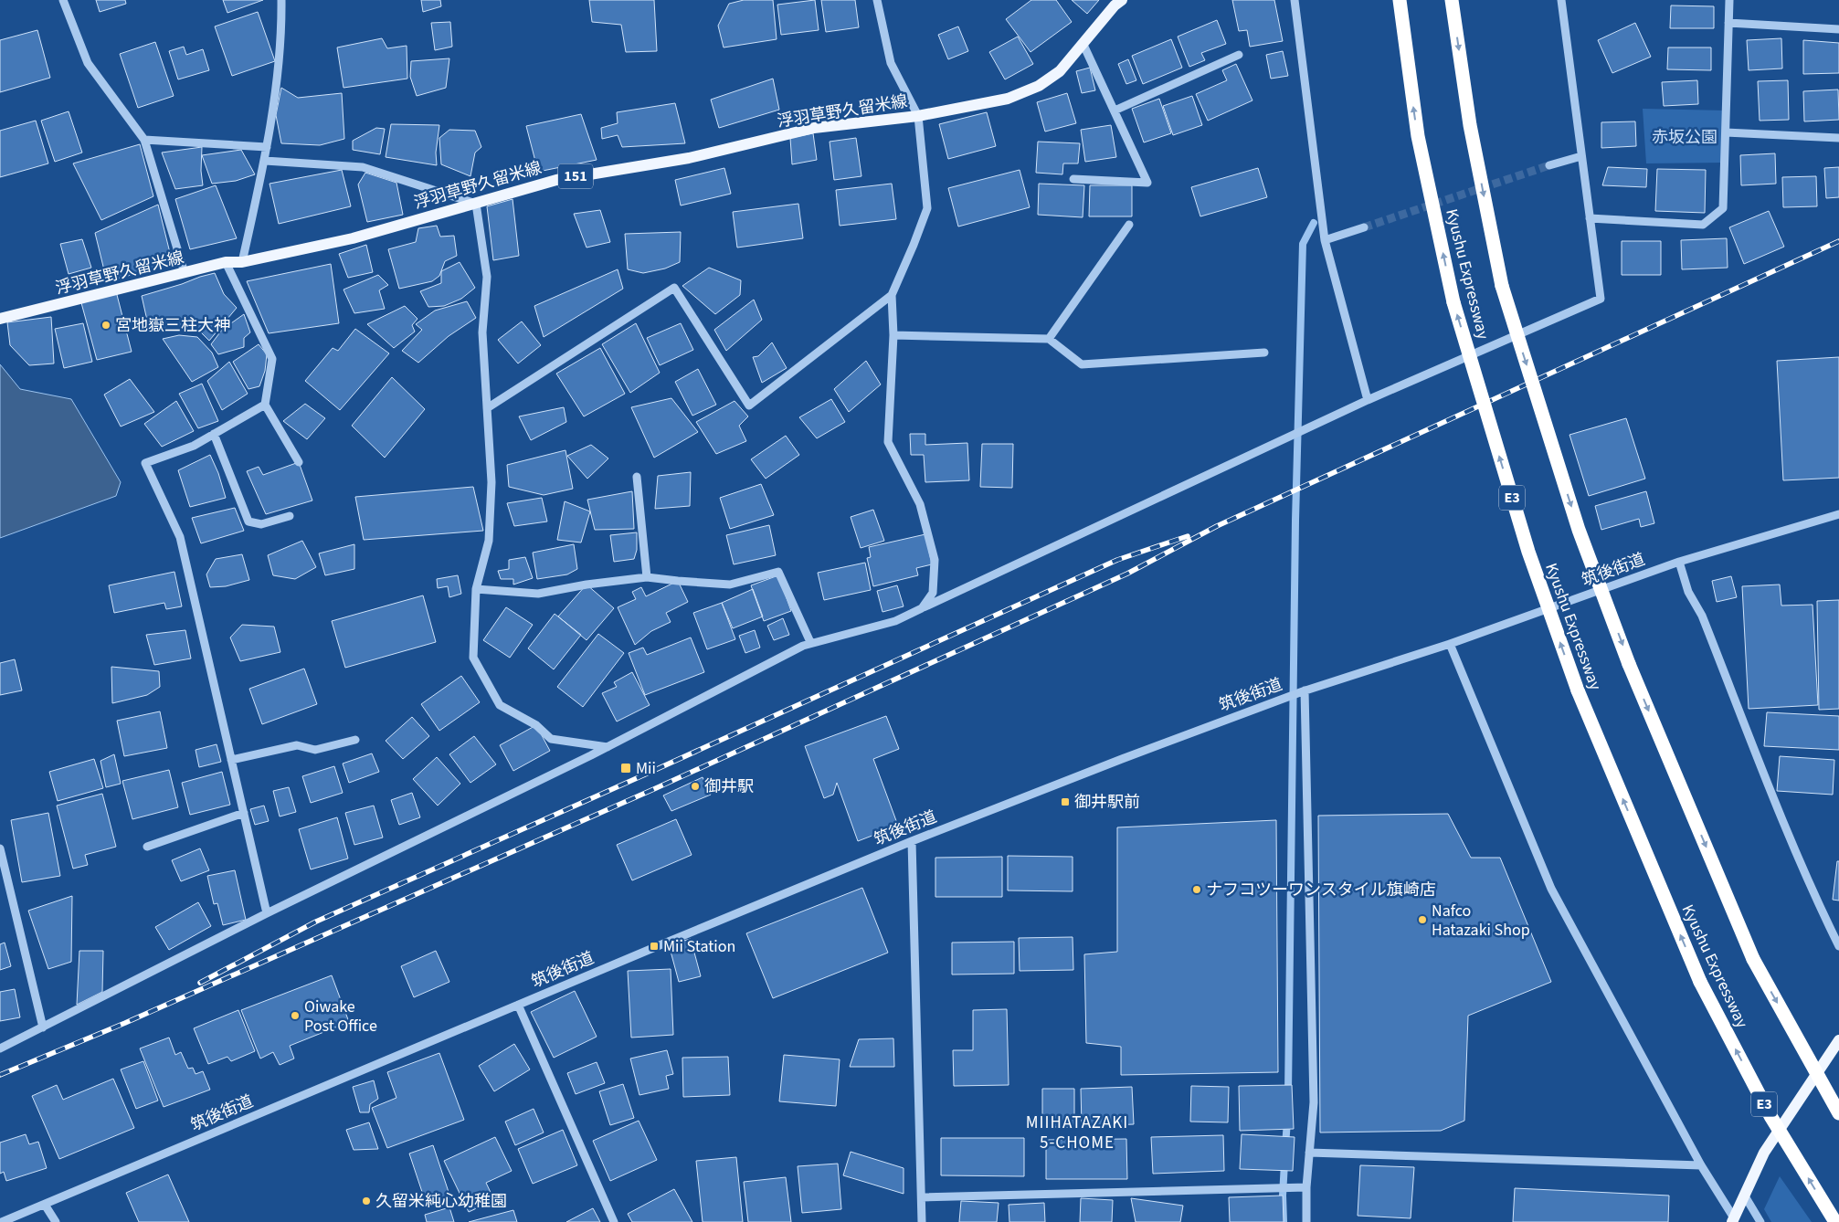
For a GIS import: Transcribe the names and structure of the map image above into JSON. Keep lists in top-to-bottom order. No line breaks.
{"streets":{"highway":["Kyushu Expressway","E3"],"main road":["浮羽草野久留米線","151"],"street":["筑後街道"]},"districts":["MIIHATAZAKI 5-CHOME"],"parks":["赤坂公園"],"places":{"other":["宮地嶽三柱大神","御井駅","ナフコツーワンスタイル旗崎店","Nafco Hatazaki Shop","Oiwake Post Office","久留米純心幼稚園"],"transit":["Mii","御井駅前","Mii Station"]}}
